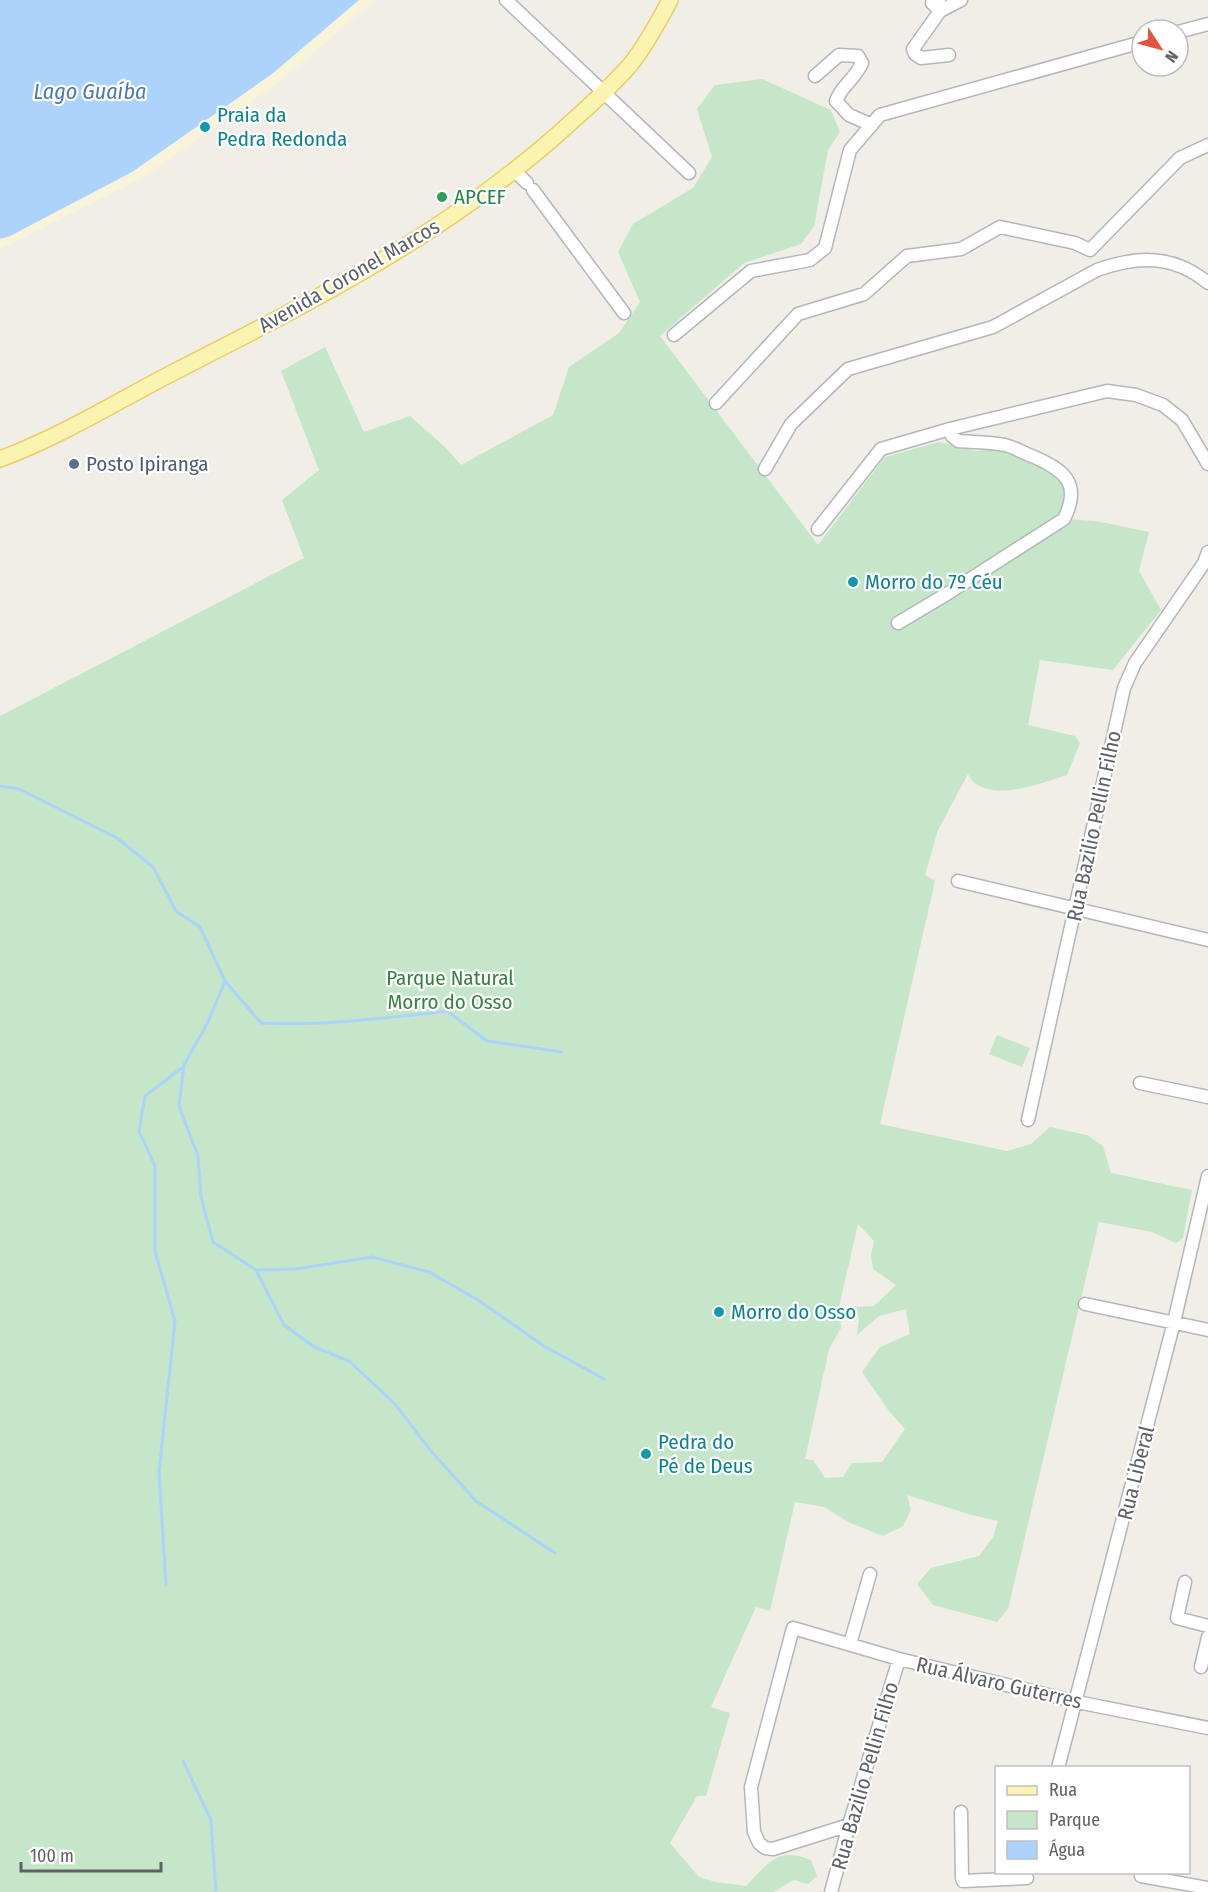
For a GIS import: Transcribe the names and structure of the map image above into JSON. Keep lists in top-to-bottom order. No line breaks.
{"streets":{"main road":["Avenida Coronel Marcos"],"street":["Rua Bazilio Pellin Filho","Rua Liberal","Rua Álvaro Guterres"]},"crossings":[["Rua Bazilio Pellin Filho","Rua Álvaro Guterres"],["Rua Liberal","Rua Álvaro Guterres"]],"water":["Lago Guaíba"],"parks":["Parque Natural Morro do Osso"],"places":["Praia da Pedra Redonda","APCEF","Posto Ipiranga","Morro do 7º Céu","Morro do Osso","Pedra do Pé de Deus"],"legend":["Rua","Parque","Água"],"scale_bar":"100 m","north":"bottom right"}
